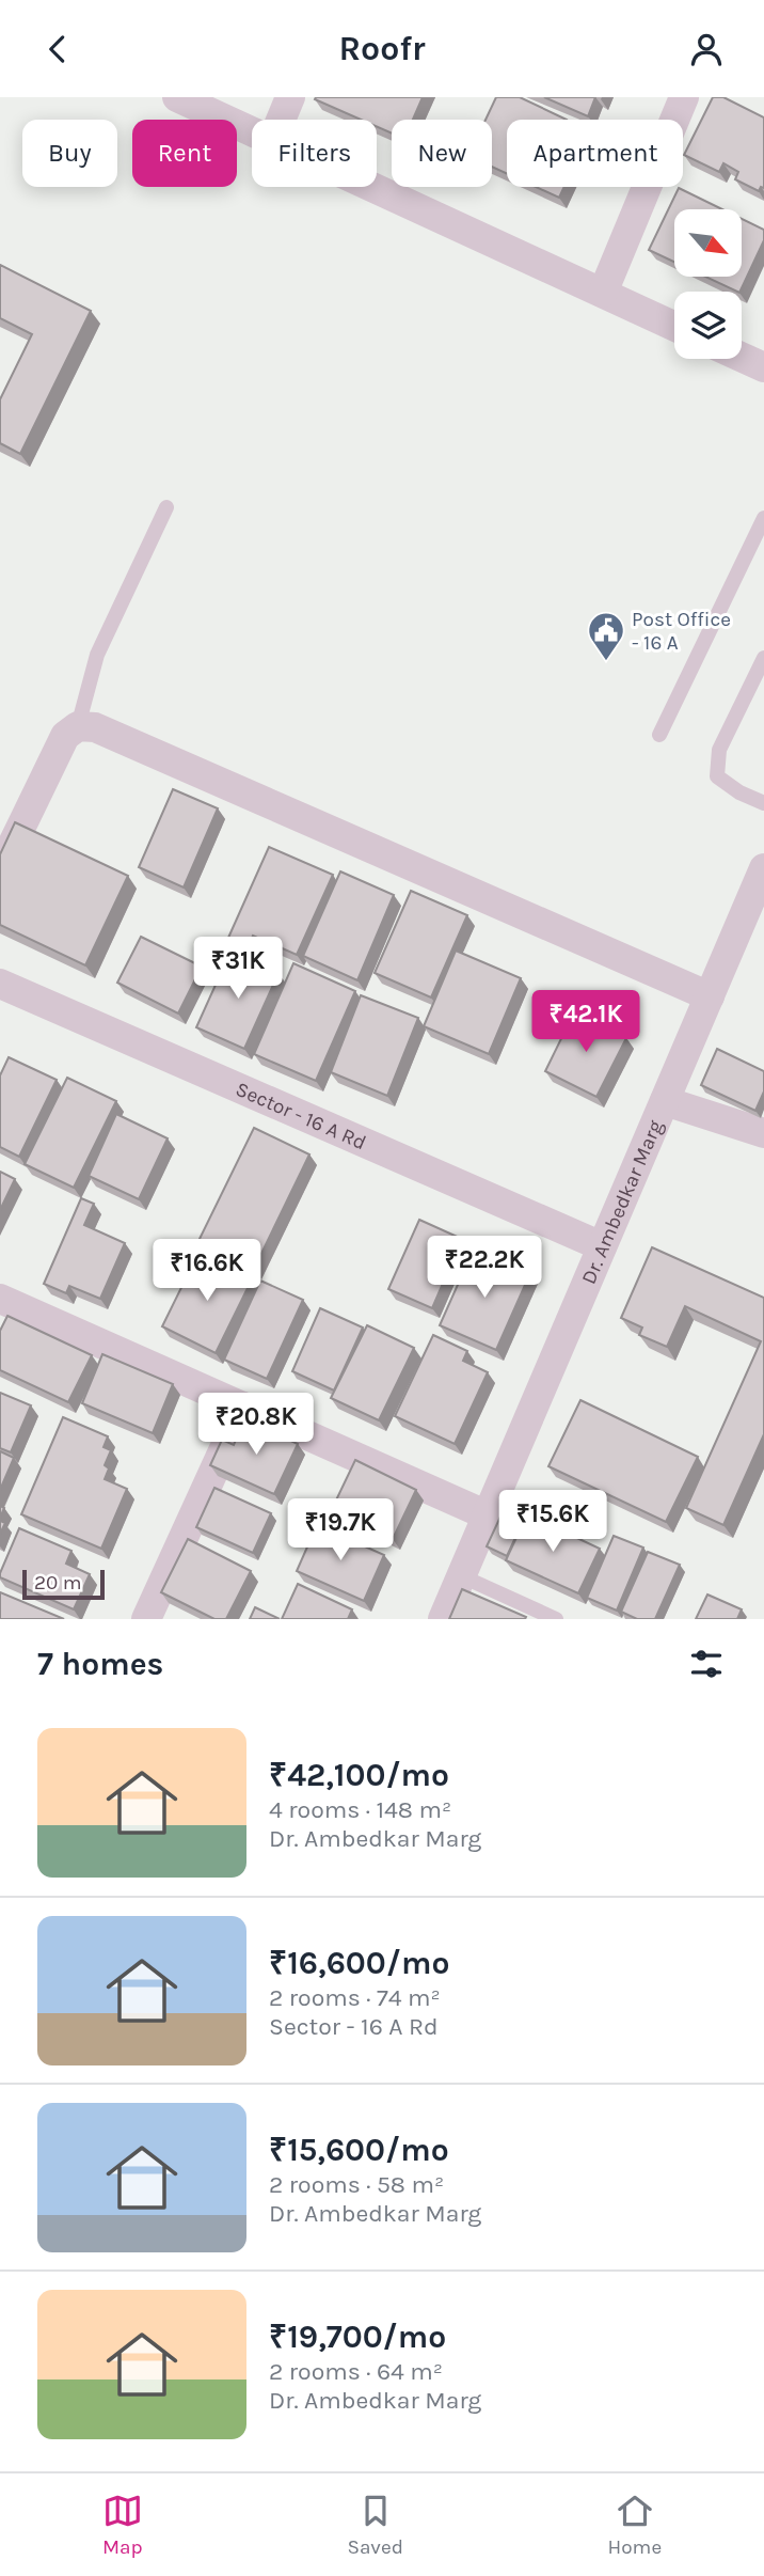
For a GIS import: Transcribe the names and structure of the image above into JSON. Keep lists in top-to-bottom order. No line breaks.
{"streets":{"street":["Sector - 16 A Rd","Dr. Ambedkar Marg"]},"crossings":[["Sector - 16 A Rd","Dr. Ambedkar Marg"]],"places":{"public building":["Post Office - 16 A"]},"scale_bar":"20 m","north":"bottom right","page":{"header":"Roofr","chip":["Buy","Rent","Filters","New","Apartment"],"price":["₹31K","₹42.1K","₹22.2K","₹16.6K","₹20.8K","₹15.6K","₹19.7K"],"scale":"20 m","heading":"7 homes","list":[{"name":"₹42,100/mo","note":"4 rooms · 148 m² · Dr. Ambedkar Marg"},{"name":"₹16,600/mo","note":"2 rooms · 74 m² · Sector - 16 A Rd"},{"name":"₹15,600/mo","note":"2 rooms · 58 m² · Dr. Ambedkar Marg"},{"name":"₹19,700/mo","note":"2 rooms · 64 m² · Dr. Ambedkar Marg"}],"tabs":["Map","Saved","Home"]}}
